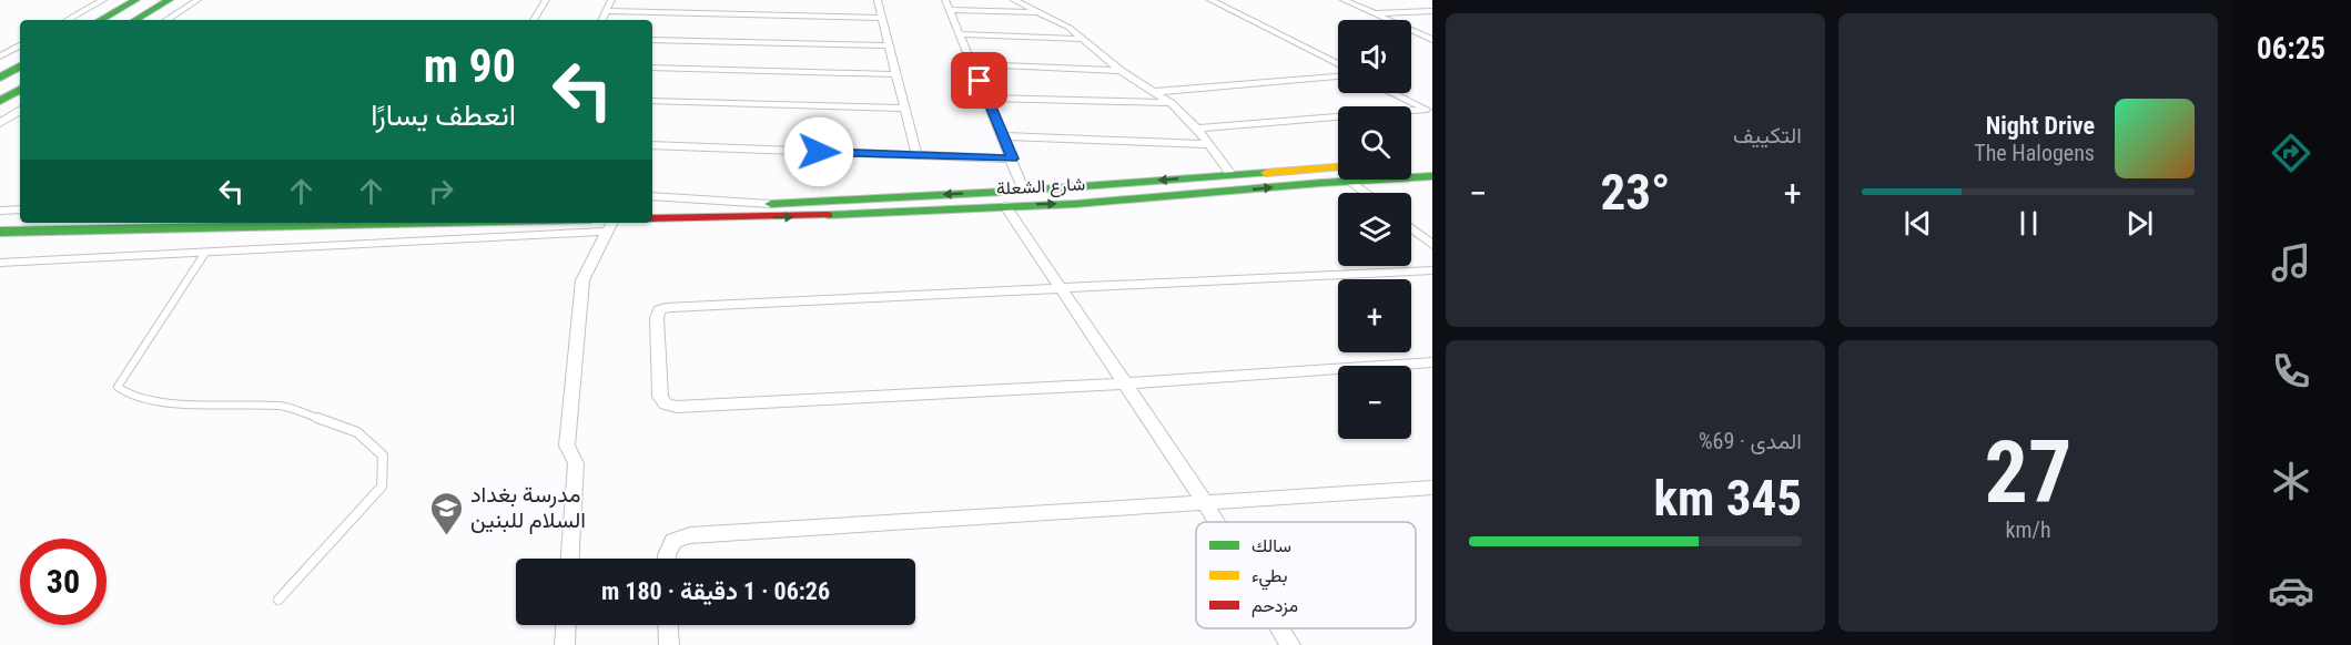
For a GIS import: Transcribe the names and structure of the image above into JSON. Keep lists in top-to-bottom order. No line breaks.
{"streets":{"main road":["شارع الشعلة"]},"places":{"school or university":["مدرسة بغداد السلام للبنين"]},"legend":["سالك","بطيء","مزدحم"],"page":{"tabs":"06:25","tile":["التكييف",["27","km/h"],["المدى · 69%","345 km"]],"map_buttons":["+","−"],"turn":["90 m","انعطف يسارًا"],"song":["Night Drive","The Halogens"],"heat":["−","23°","+"],"limit":"30","trip":"06:26 · 1 دقيقة · 180 m"}}
